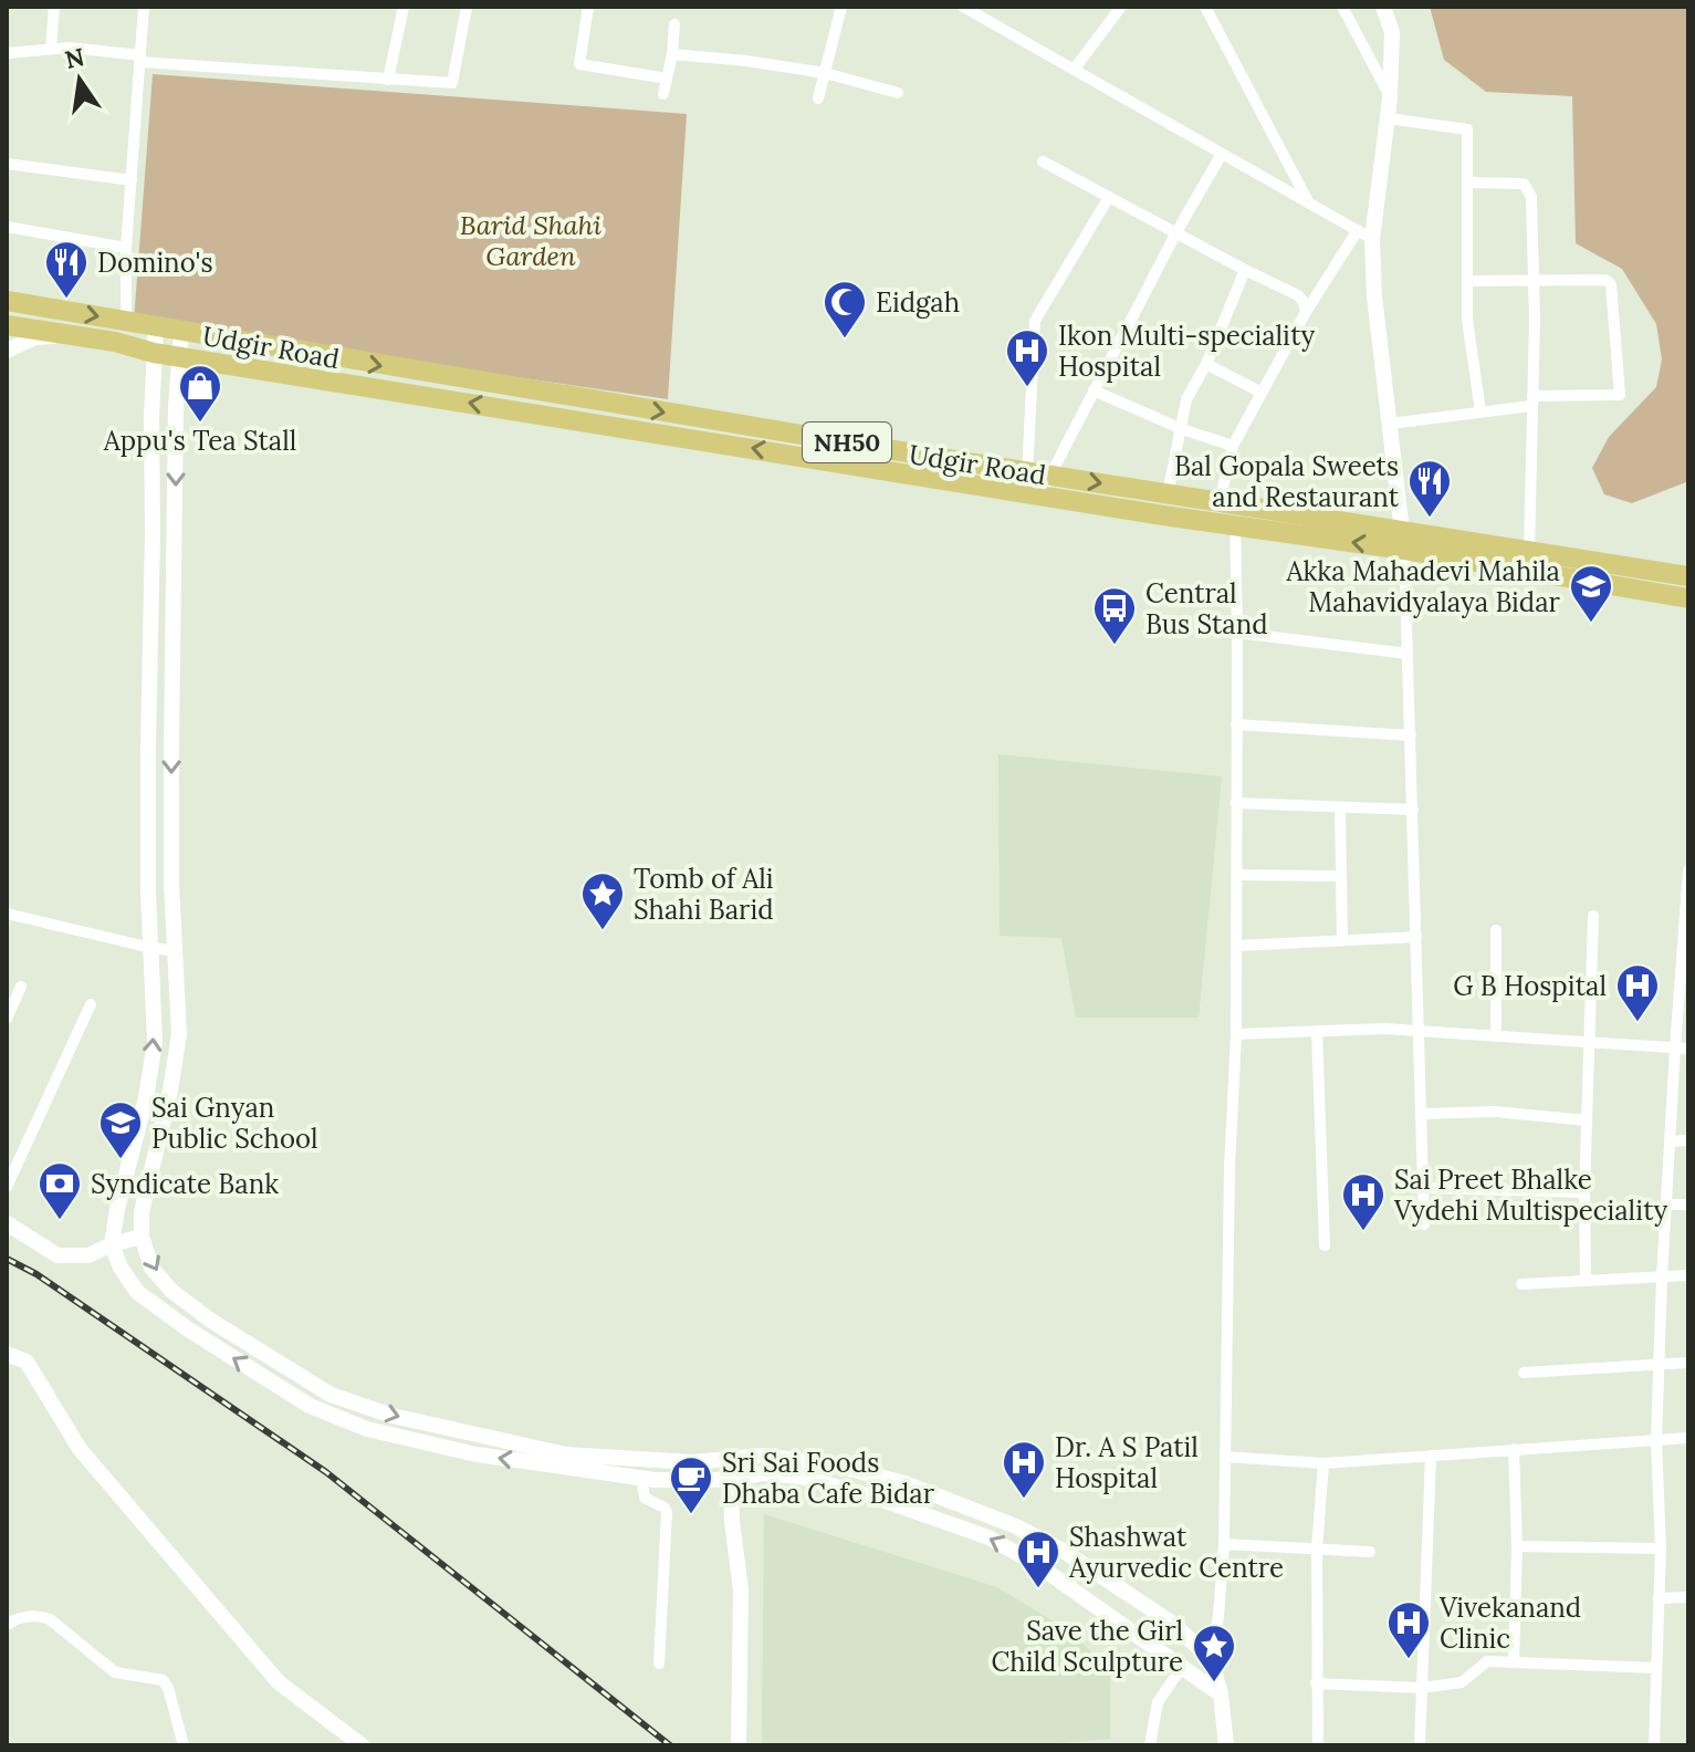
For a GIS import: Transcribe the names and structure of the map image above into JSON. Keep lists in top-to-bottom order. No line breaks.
{"streets":{"highway":["Udgir Road","NH50"]},"parks":["Barid Shahi Garden"],"places":{"restaurant":["Domino's","Bal Gopala Sweets and Restaurant"],"mosque":["Eidgah"],"hospital":["Ikon Multi-speciality Hospital","G B Hospital","Sai Preet Bhalke Vydehi Multispeciality","Dr. A S Patil Hospital","Shashwat Ayurvedic Centre","Vivekanand Clinic"],"shop":["Appu's Tea Stall"],"school or university":["Akka Mahadevi Mahila Mahavidyalaya Bidar","Sai Gnyan Public School"],"bus stop":["Central Bus Stand"],"place":["Tomb of Ali Shahi Barid","Save the Girl Child Sculpture"],"bank":["Syndicate Bank"],"cafe":["Sri Sai Foods Dhaba Cafe Bidar"]},"north":"top"}
